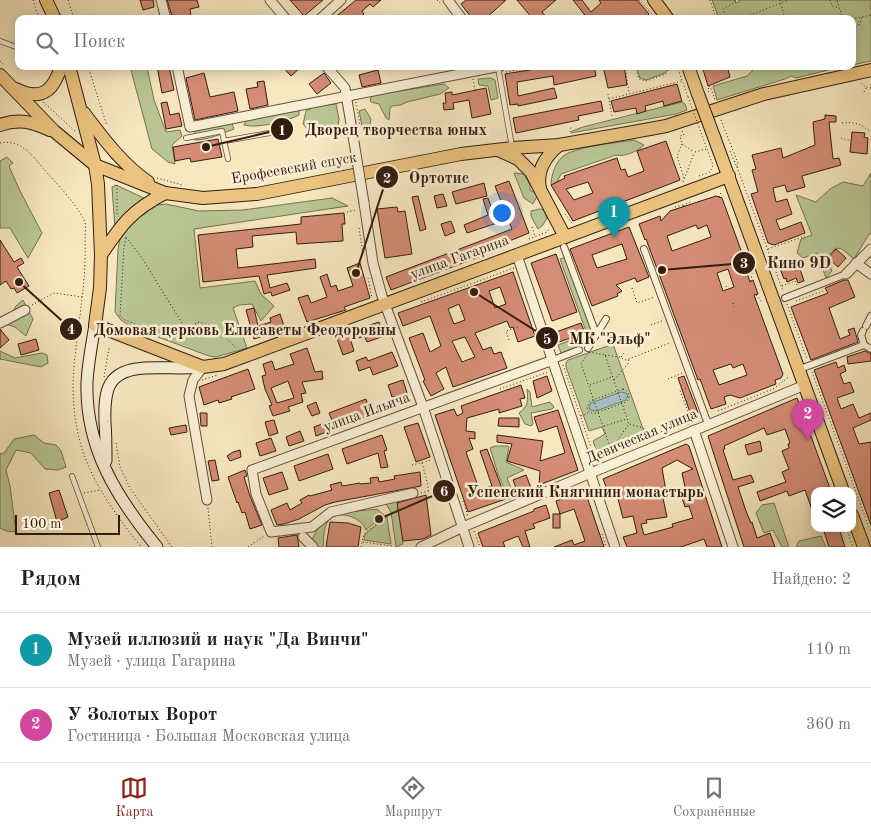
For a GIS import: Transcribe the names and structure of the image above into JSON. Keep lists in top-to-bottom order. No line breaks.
{"streets":{"main road":["Ерофеевский спуск","улица Гагарина"],"street":["улица Ильича","Девическая улица"]},"places":["Дворец творчества юных","Кино 9D","Ортотис","Домовая церковь Елисаветы Феодоровны","МК \"Эльф\"","Успенский Княгинин монастырь"],"scale_bar":"100 m","page":{"search":"Поиск","pins":["1","2"],"scale":"100 m","heading":["Рядом","Найдено: 2"],"list":[{"mark":"1","name":"Музей иллюзий и наук \"Да Винчи\"","note":"Музей · улица Гагарина","value":"110 m"},{"mark":"2","name":"У Золотых Ворот","note":"Гостиница · Большая Московская улица","value":"360 m"}],"nav":["Карта","Маршрут","Сохранённые"]}}
